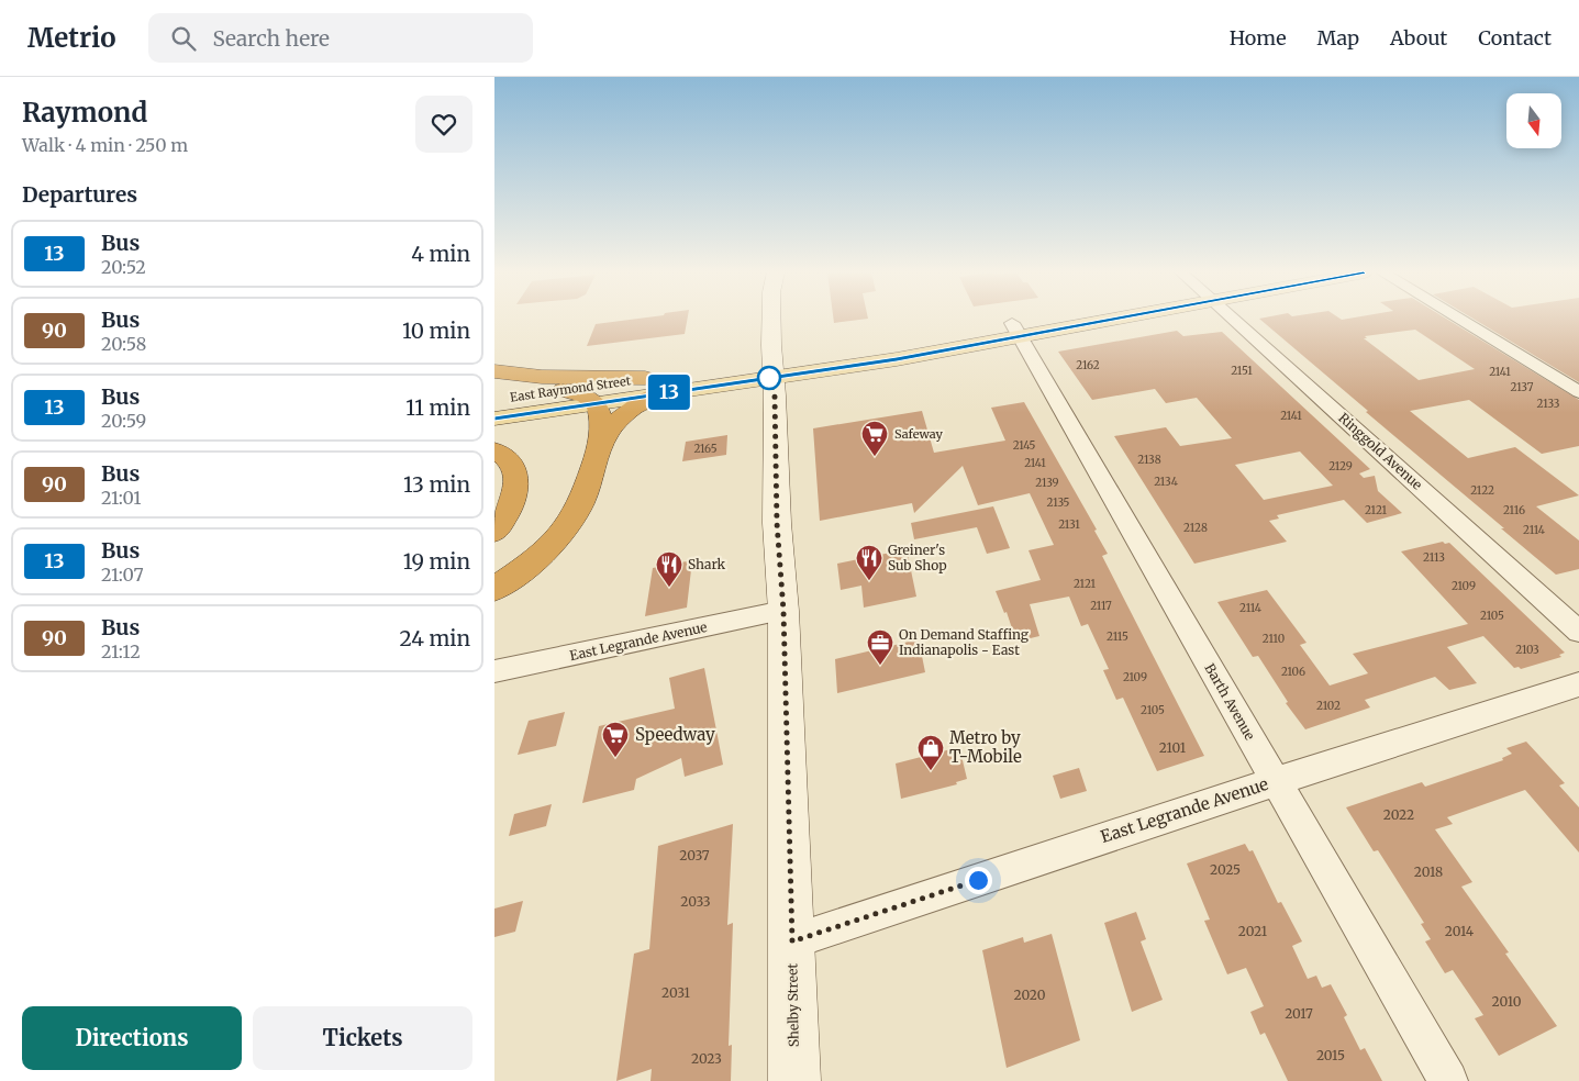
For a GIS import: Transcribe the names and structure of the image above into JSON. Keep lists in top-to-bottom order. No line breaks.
{"streets":{"main road":["East Raymond Street","Shelby Street"],"street":["Ringgold Avenue","East Legrande Avenue","Barth Avenue"]},"crossings":[["East Raymond Street","Barth Avenue"],["East Raymond Street","Shelby Street"],["East Legrande Avenue","Barth Avenue"],["East Legrande Avenue","Shelby Street"]],"places":{"supermarket":["Safeway","Speedway"],"restaurant":["Greiner's Sub Shop","Shark"],"office":["On Demand Staffing Indianapolis - East"],"shop":["Metro by T-Mobile"]},"lines":["bus line 13"],"house_numbers":["2162","2151","2141","2137","2133","2141","2145","2165","2138","2141","2129","2134","2139","2122","2135","2121","2116","2131","2128","2114","2113","2121","2109","2117","2114","2105","2115","2110","2103","2106","2109","2102","2105","2101","2022","2037","2025","2018","2033","2021","2014","2031","2020","2010","2017","2015","2023"],"north":"bottom","page":{"header":"Metrio","search":"Search here","nav":["Home","Map","About","Contact"],"heading":[["Raymond","Walk · 4 min · 250 m"],"Departures"],"on_map":"13","list":[{"mark":"13","name":"Bus","note":"20:52","value":"4 min"},{"mark":"90","name":"Bus","note":"20:58","value":"10 min"},{"mark":"13","name":"Bus","note":"20:59","value":"11 min"},{"mark":"90","name":"Bus","note":"21:01","value":"13 min"},{"mark":"13","name":"Bus","note":"21:07","value":"19 min"},{"mark":"90","name":"Bus","note":"21:12","value":"24 min"}],"buttons":["Directions","Tickets"]}}
